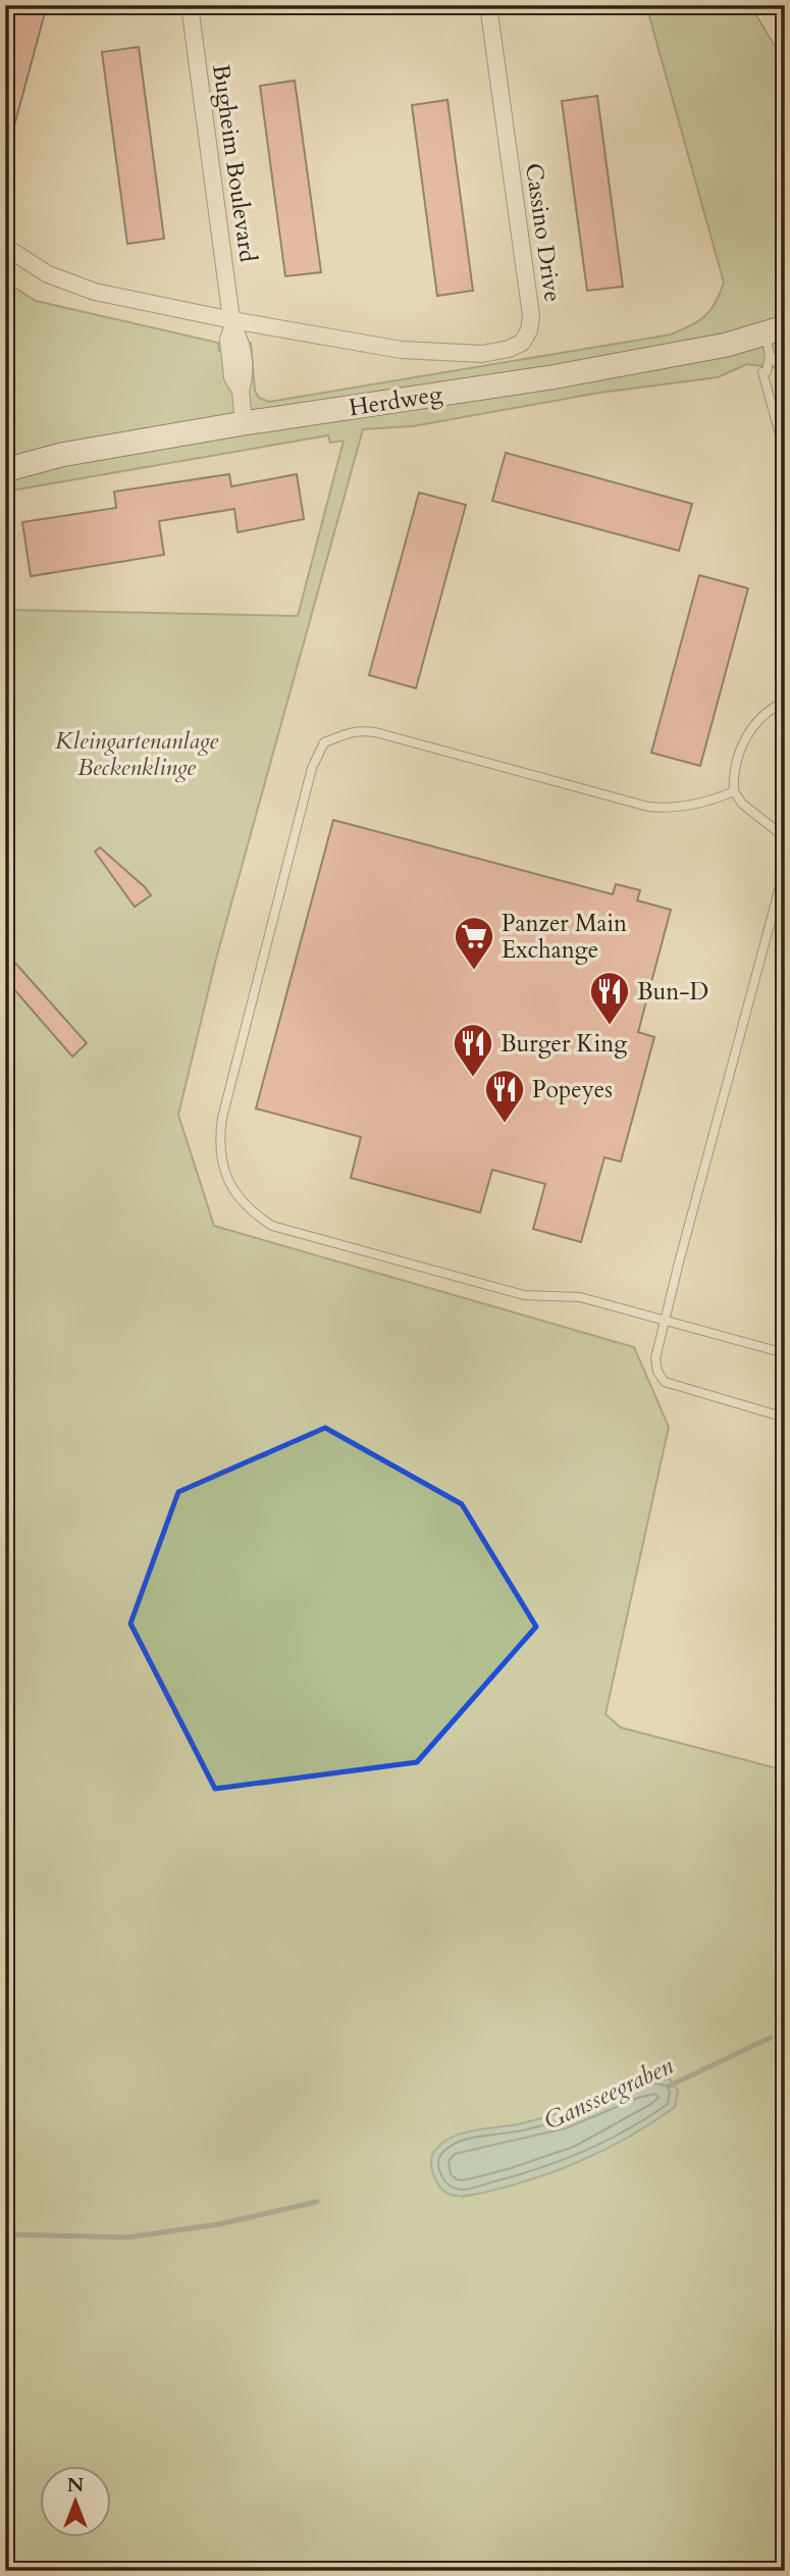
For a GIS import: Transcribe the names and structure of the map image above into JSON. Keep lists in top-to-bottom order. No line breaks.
{"streets":{"street":["Bugheim Boulevard","Cassino Drive","Herdweg"]},"crossings":[["Bugheim Boulevard","Cassino Drive"],["Bugheim Boulevard","Herdweg"]],"water":["Gansseegraben"],"parks":["Kleingartenanlage Beckenklinge"],"places":{"supermarket":["Panzer Main Exchange"],"restaurant":["Bun-D","Burger King","Popeyes"]},"north":"top"}
